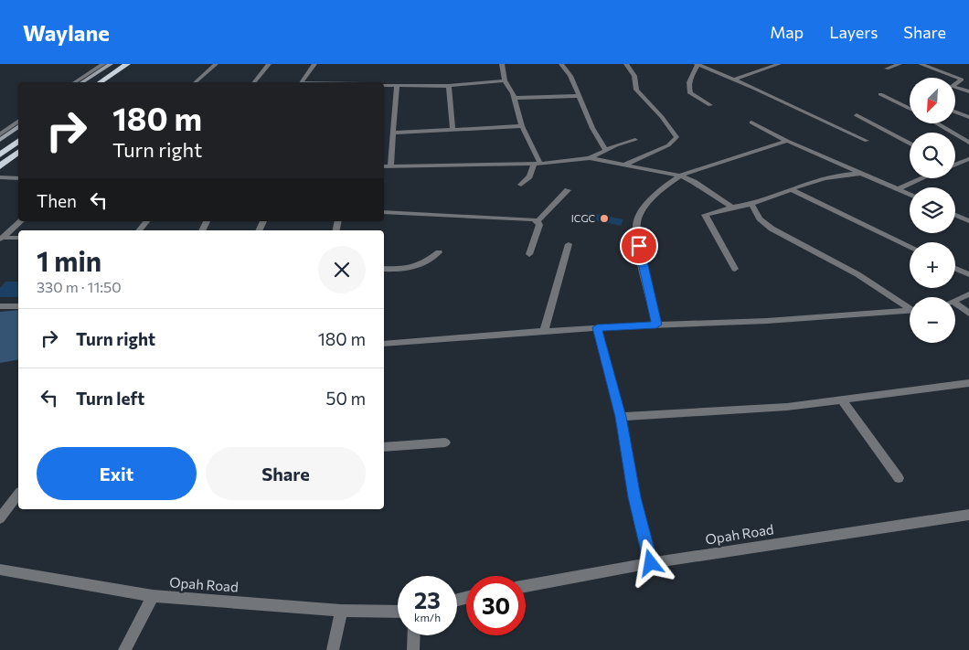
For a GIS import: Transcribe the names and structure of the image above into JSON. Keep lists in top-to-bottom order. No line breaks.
{"streets":{"street":["Opah Road"]},"places":["ICGC"],"north":"bottom left","page":{"header":"Waylane","nav":["Map","Layers","Share"],"map_buttons":["+","−"],"turn":["180 m","Turn right"],"then":"Then","heading":["1 min","330 m · 11:50"],"list":[{"name":"Turn right","value":"180 m"},{"name":"Turn left","value":"50 m"}],"buttons":["Exit","Share"],"speed":"23 km/h","limit":"30"}}
